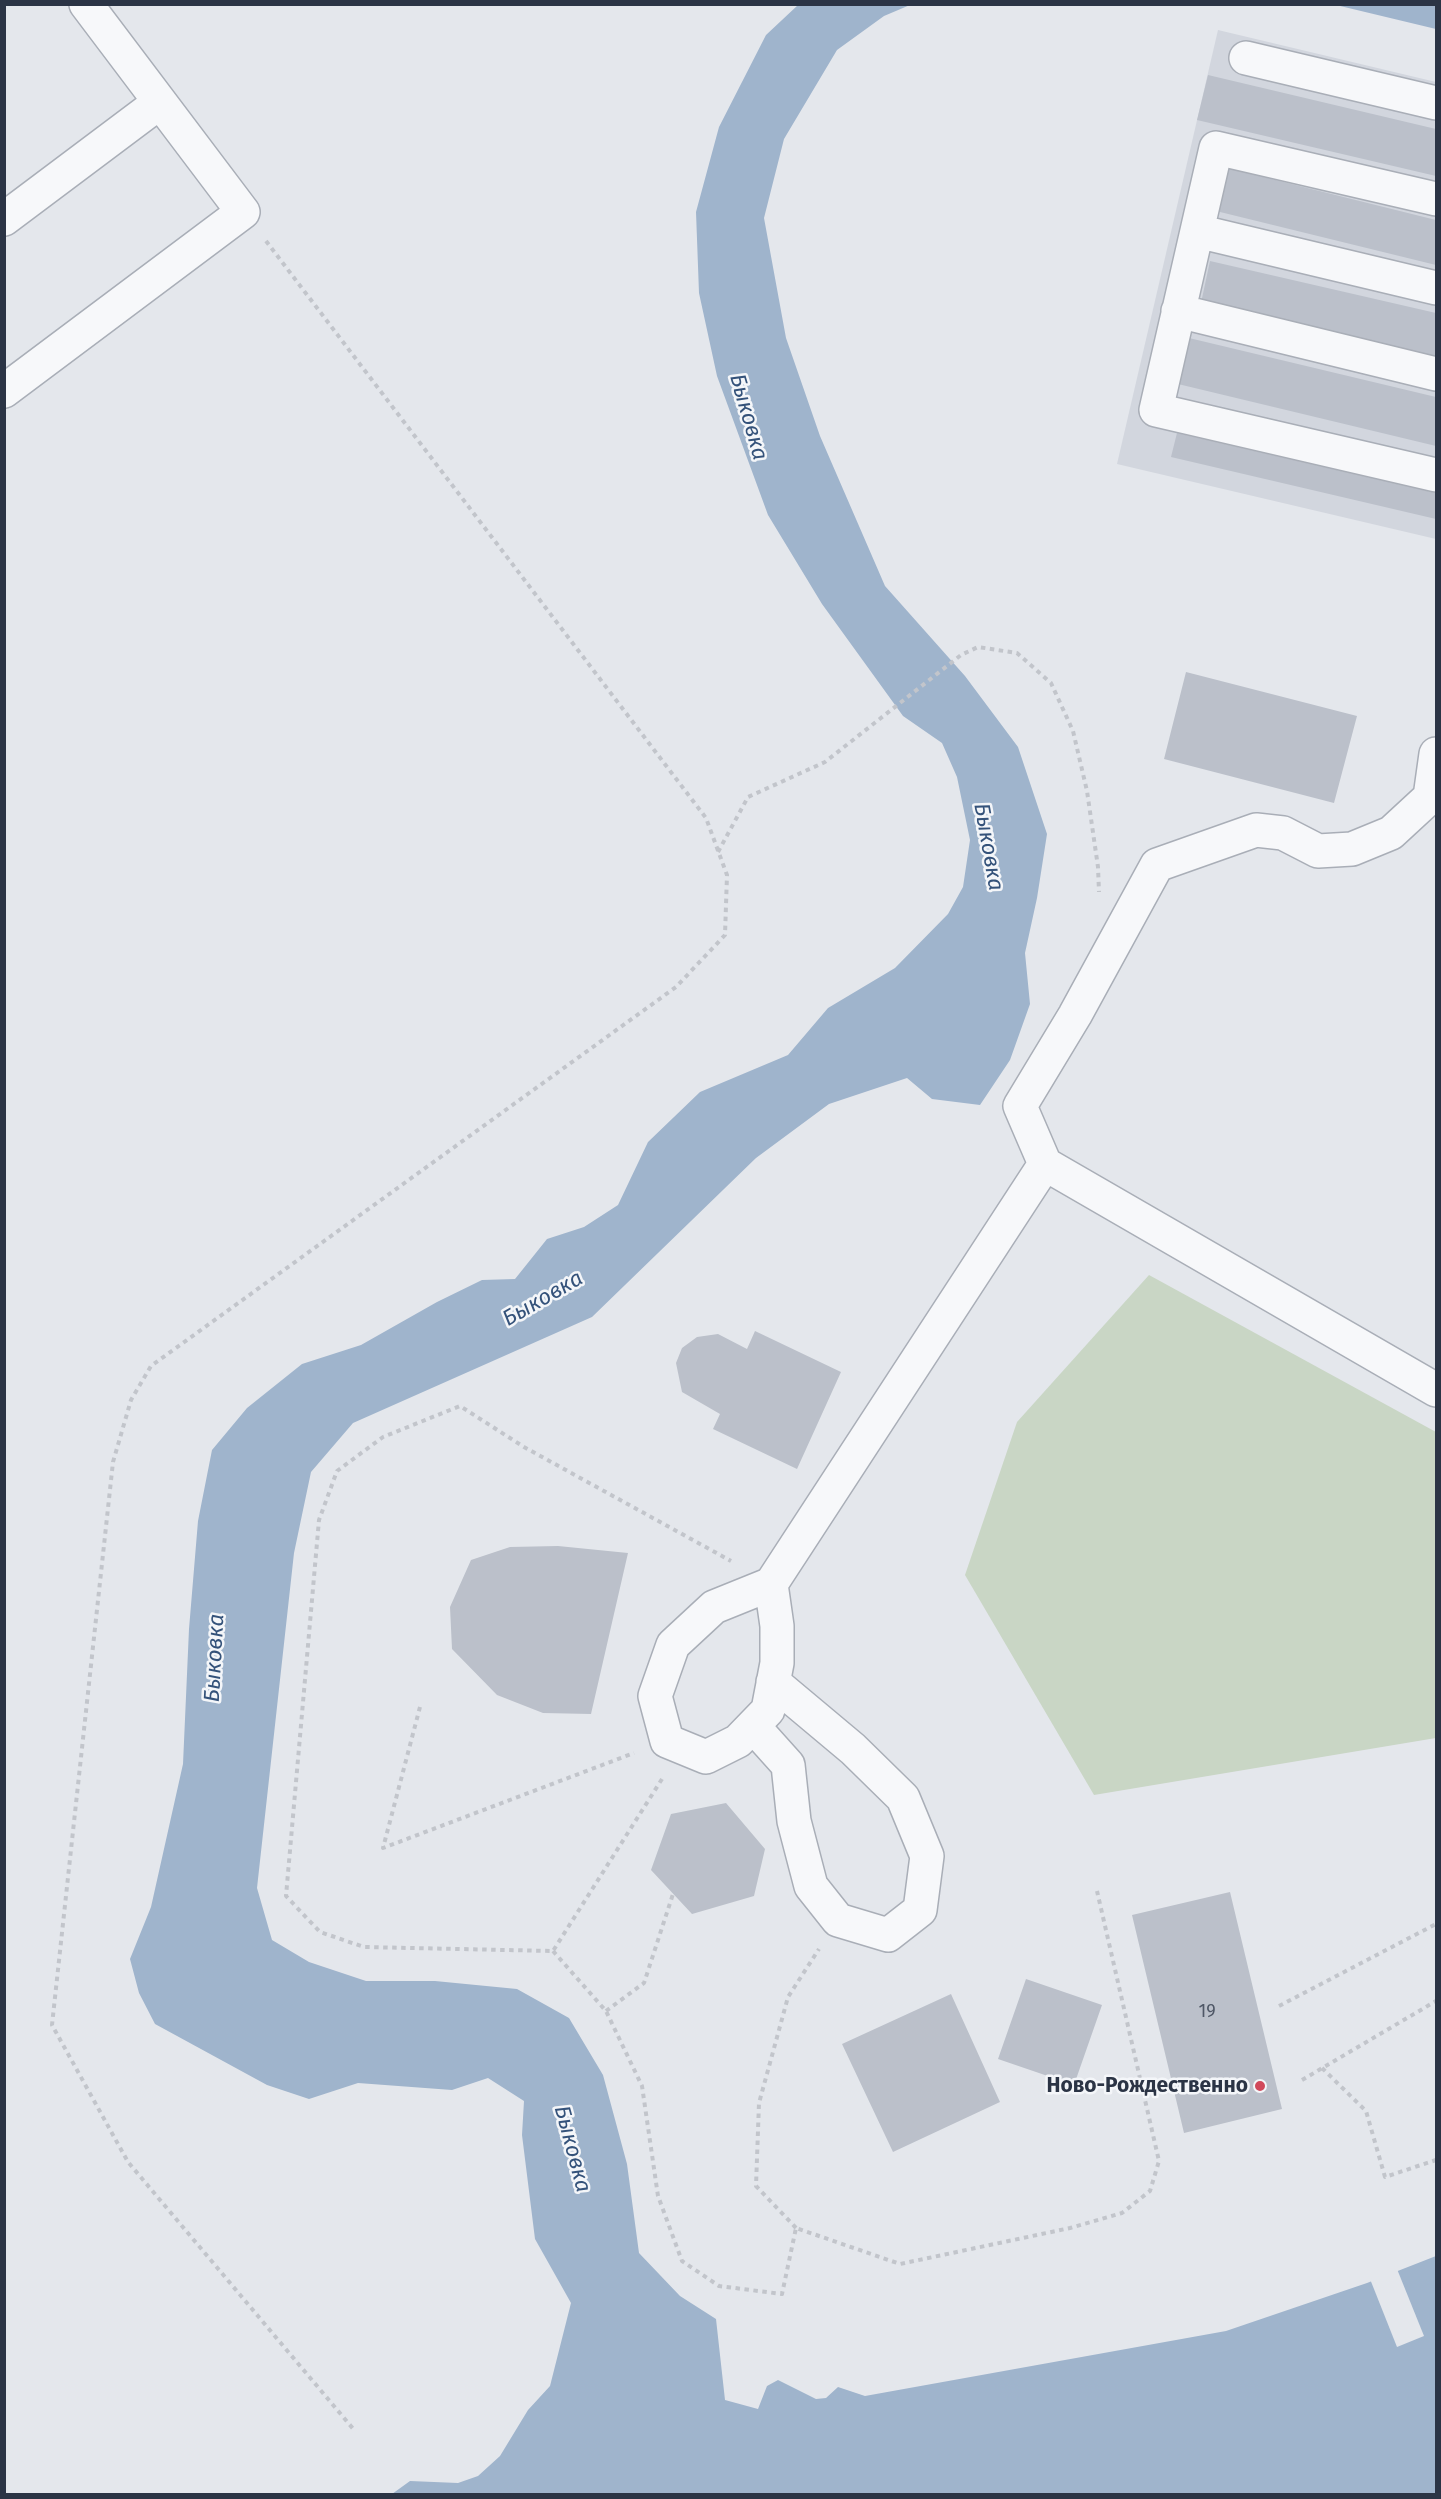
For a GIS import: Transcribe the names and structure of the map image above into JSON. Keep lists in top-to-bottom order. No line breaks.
{"water":["Быковка"],"places":["Ново-Рождественно"],"house_numbers":["19"]}
